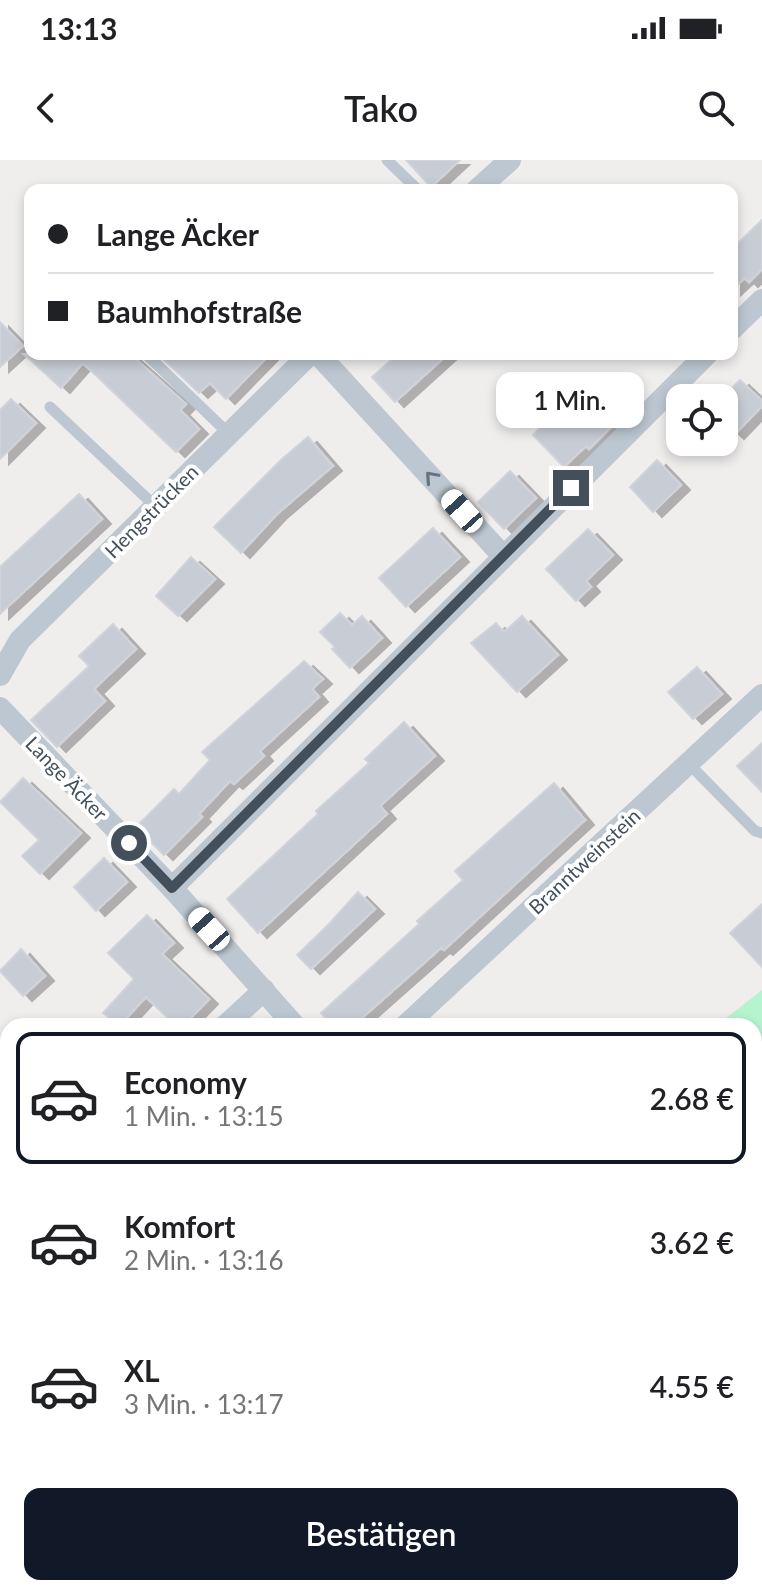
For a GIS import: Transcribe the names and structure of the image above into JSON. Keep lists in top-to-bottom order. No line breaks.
{"streets":{"street":["Hengstrücken","Lange Äcker","Branntweinstein"]},"page":{"status":"13:13","header":"Tako","banner":["Lange Äcker","Baumhofstraße"],"bubble":"1 Min.","list":[{"name":"Economy","note":"1 Min. · 13:15","value":"2.68 €"},{"name":"Komfort","note":"2 Min. · 13:16","value":"3.62 €"},{"name":"XL","note":"3 Min. · 13:17","value":"4.55 €"}],"buttons":"Bestätigen"}}
